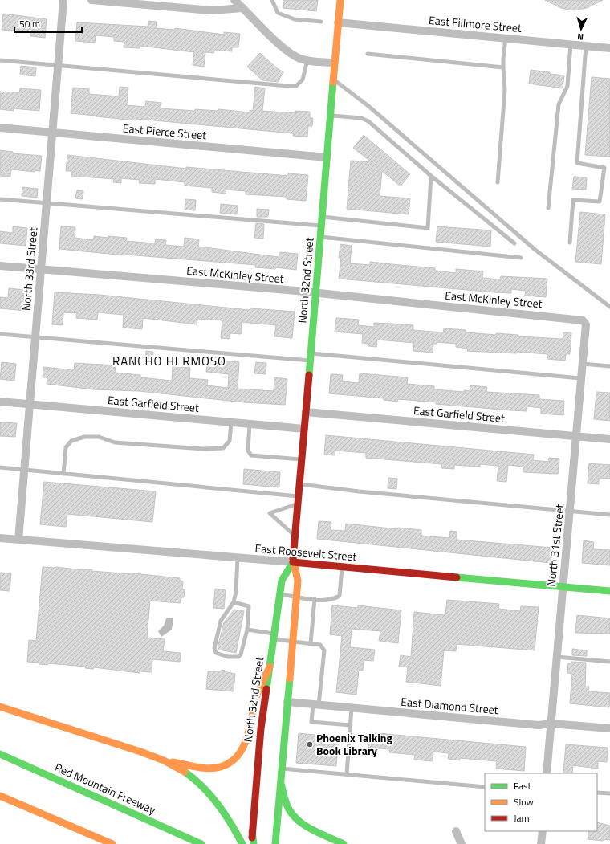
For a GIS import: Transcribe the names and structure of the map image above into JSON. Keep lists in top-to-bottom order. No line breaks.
{"streets":{"main road":["North 32nd Street","East Roosevelt Street","Red Mountain Freeway"],"street":["East Fillmore Street","East Pierce Street","North 33rd Street","East McKinley Street","East Garfield Street","North 31st Street","East Diamond Street"]},"crossings":[["East Fillmore Street","North 32nd Street"],["East Pierce Street","North 33rd Street"],["East Pierce Street","North 32nd Street"],["North 33rd Street","East McKinley Street"],["North 33rd Street","East Garfield Street"],["North 33rd Street","East Roosevelt Street"],["East McKinley Street","North 32nd Street"],["East McKinley Street","North 31st Street"],["North 32nd Street","East Garfield Street"],["North 32nd Street","East Roosevelt Street"],["North 32nd Street","East Diamond Street"],["East Garfield Street","North 31st Street"],["North 31st Street","East Roosevelt Street"],["North 31st Street","East Diamond Street"]],"districts":["RANCHO HERMOSO"],"places":["Phoenix Talking Book Library"],"legend":["Fast","Slow","Jam"],"scale_bar":"50 m","north":"bottom"}
